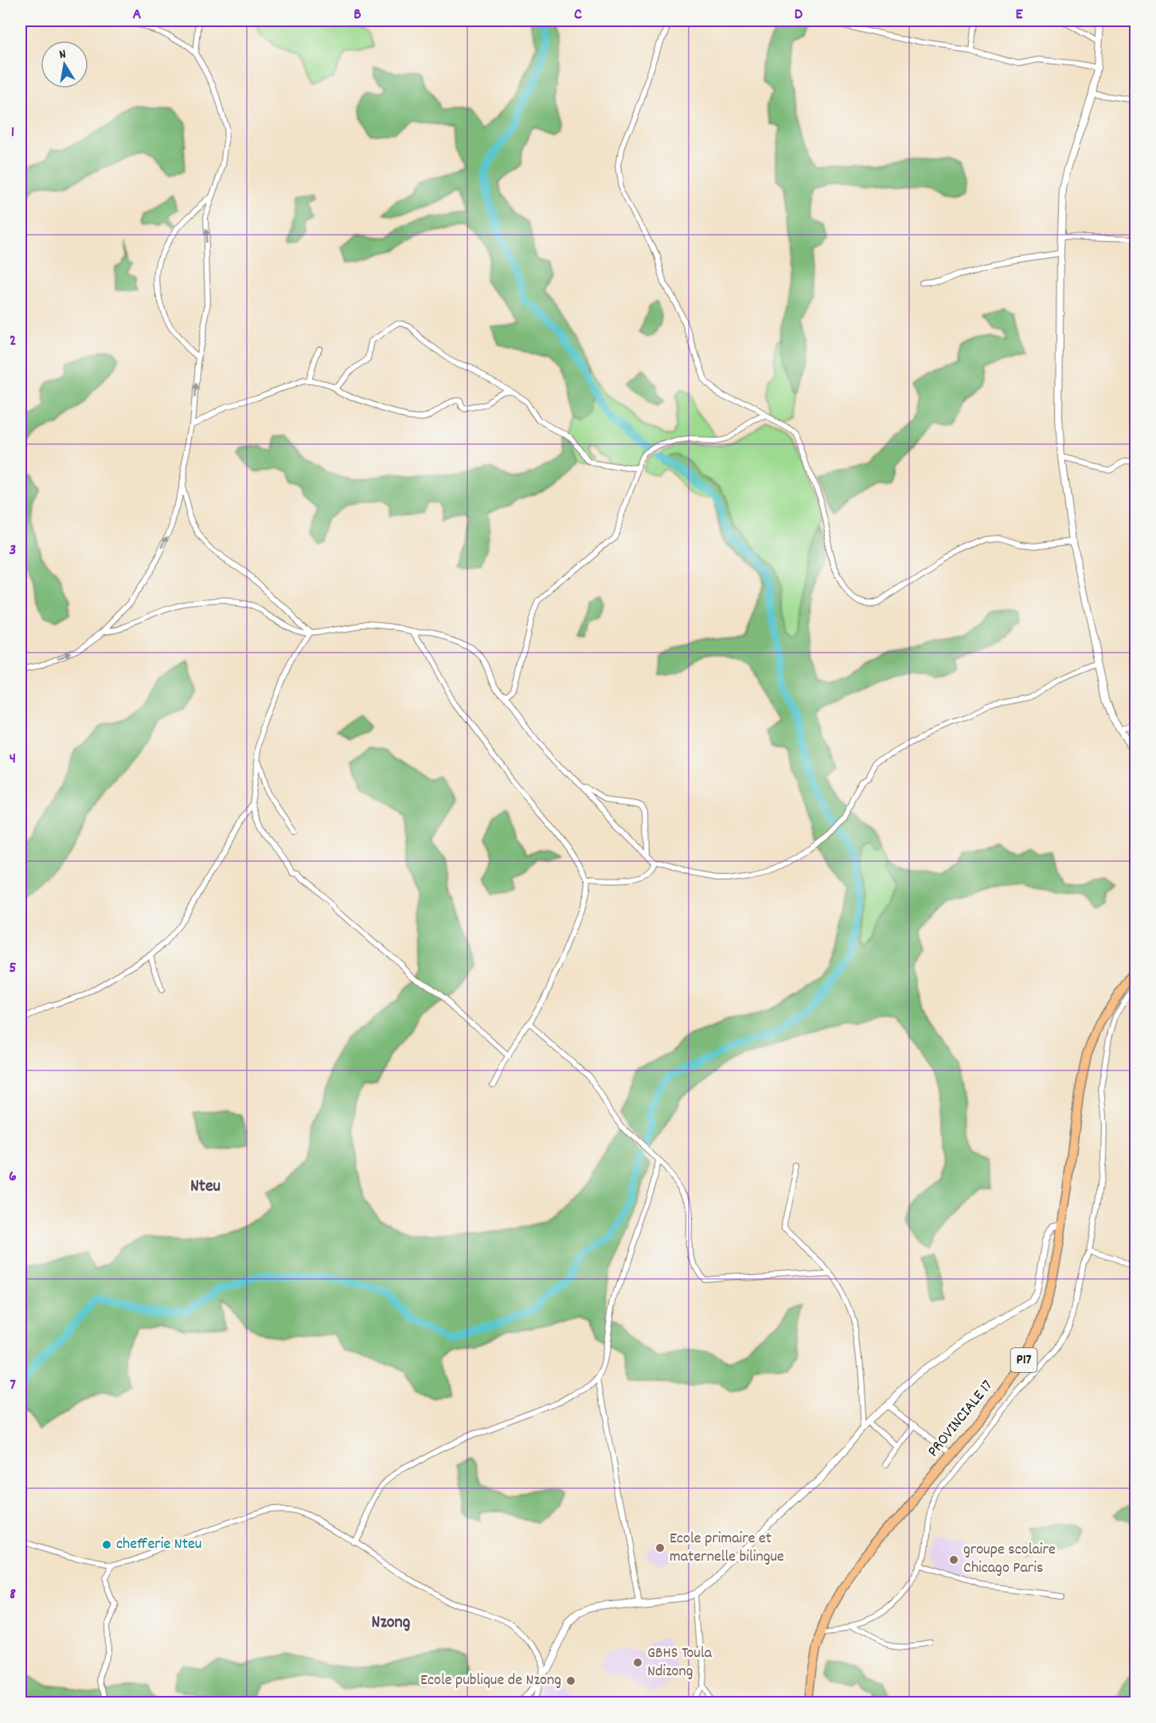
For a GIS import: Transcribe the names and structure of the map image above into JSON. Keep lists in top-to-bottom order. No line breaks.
{"streets":{"main road":["P17","PROVINCIALE 17"]},"districts":["Nteu","Nzong"],"places":["chefferie Nteu","Ecole primaire et maternelle bilingue","groupe scolaire Chicago Paris","GBHS Toula Ndizong","Ecole publique de Nzong"],"north":"top","grid":{"columns":["A","B","C","D","E"],"rows":["1","2","3","4","5","6","7","8"]}}
